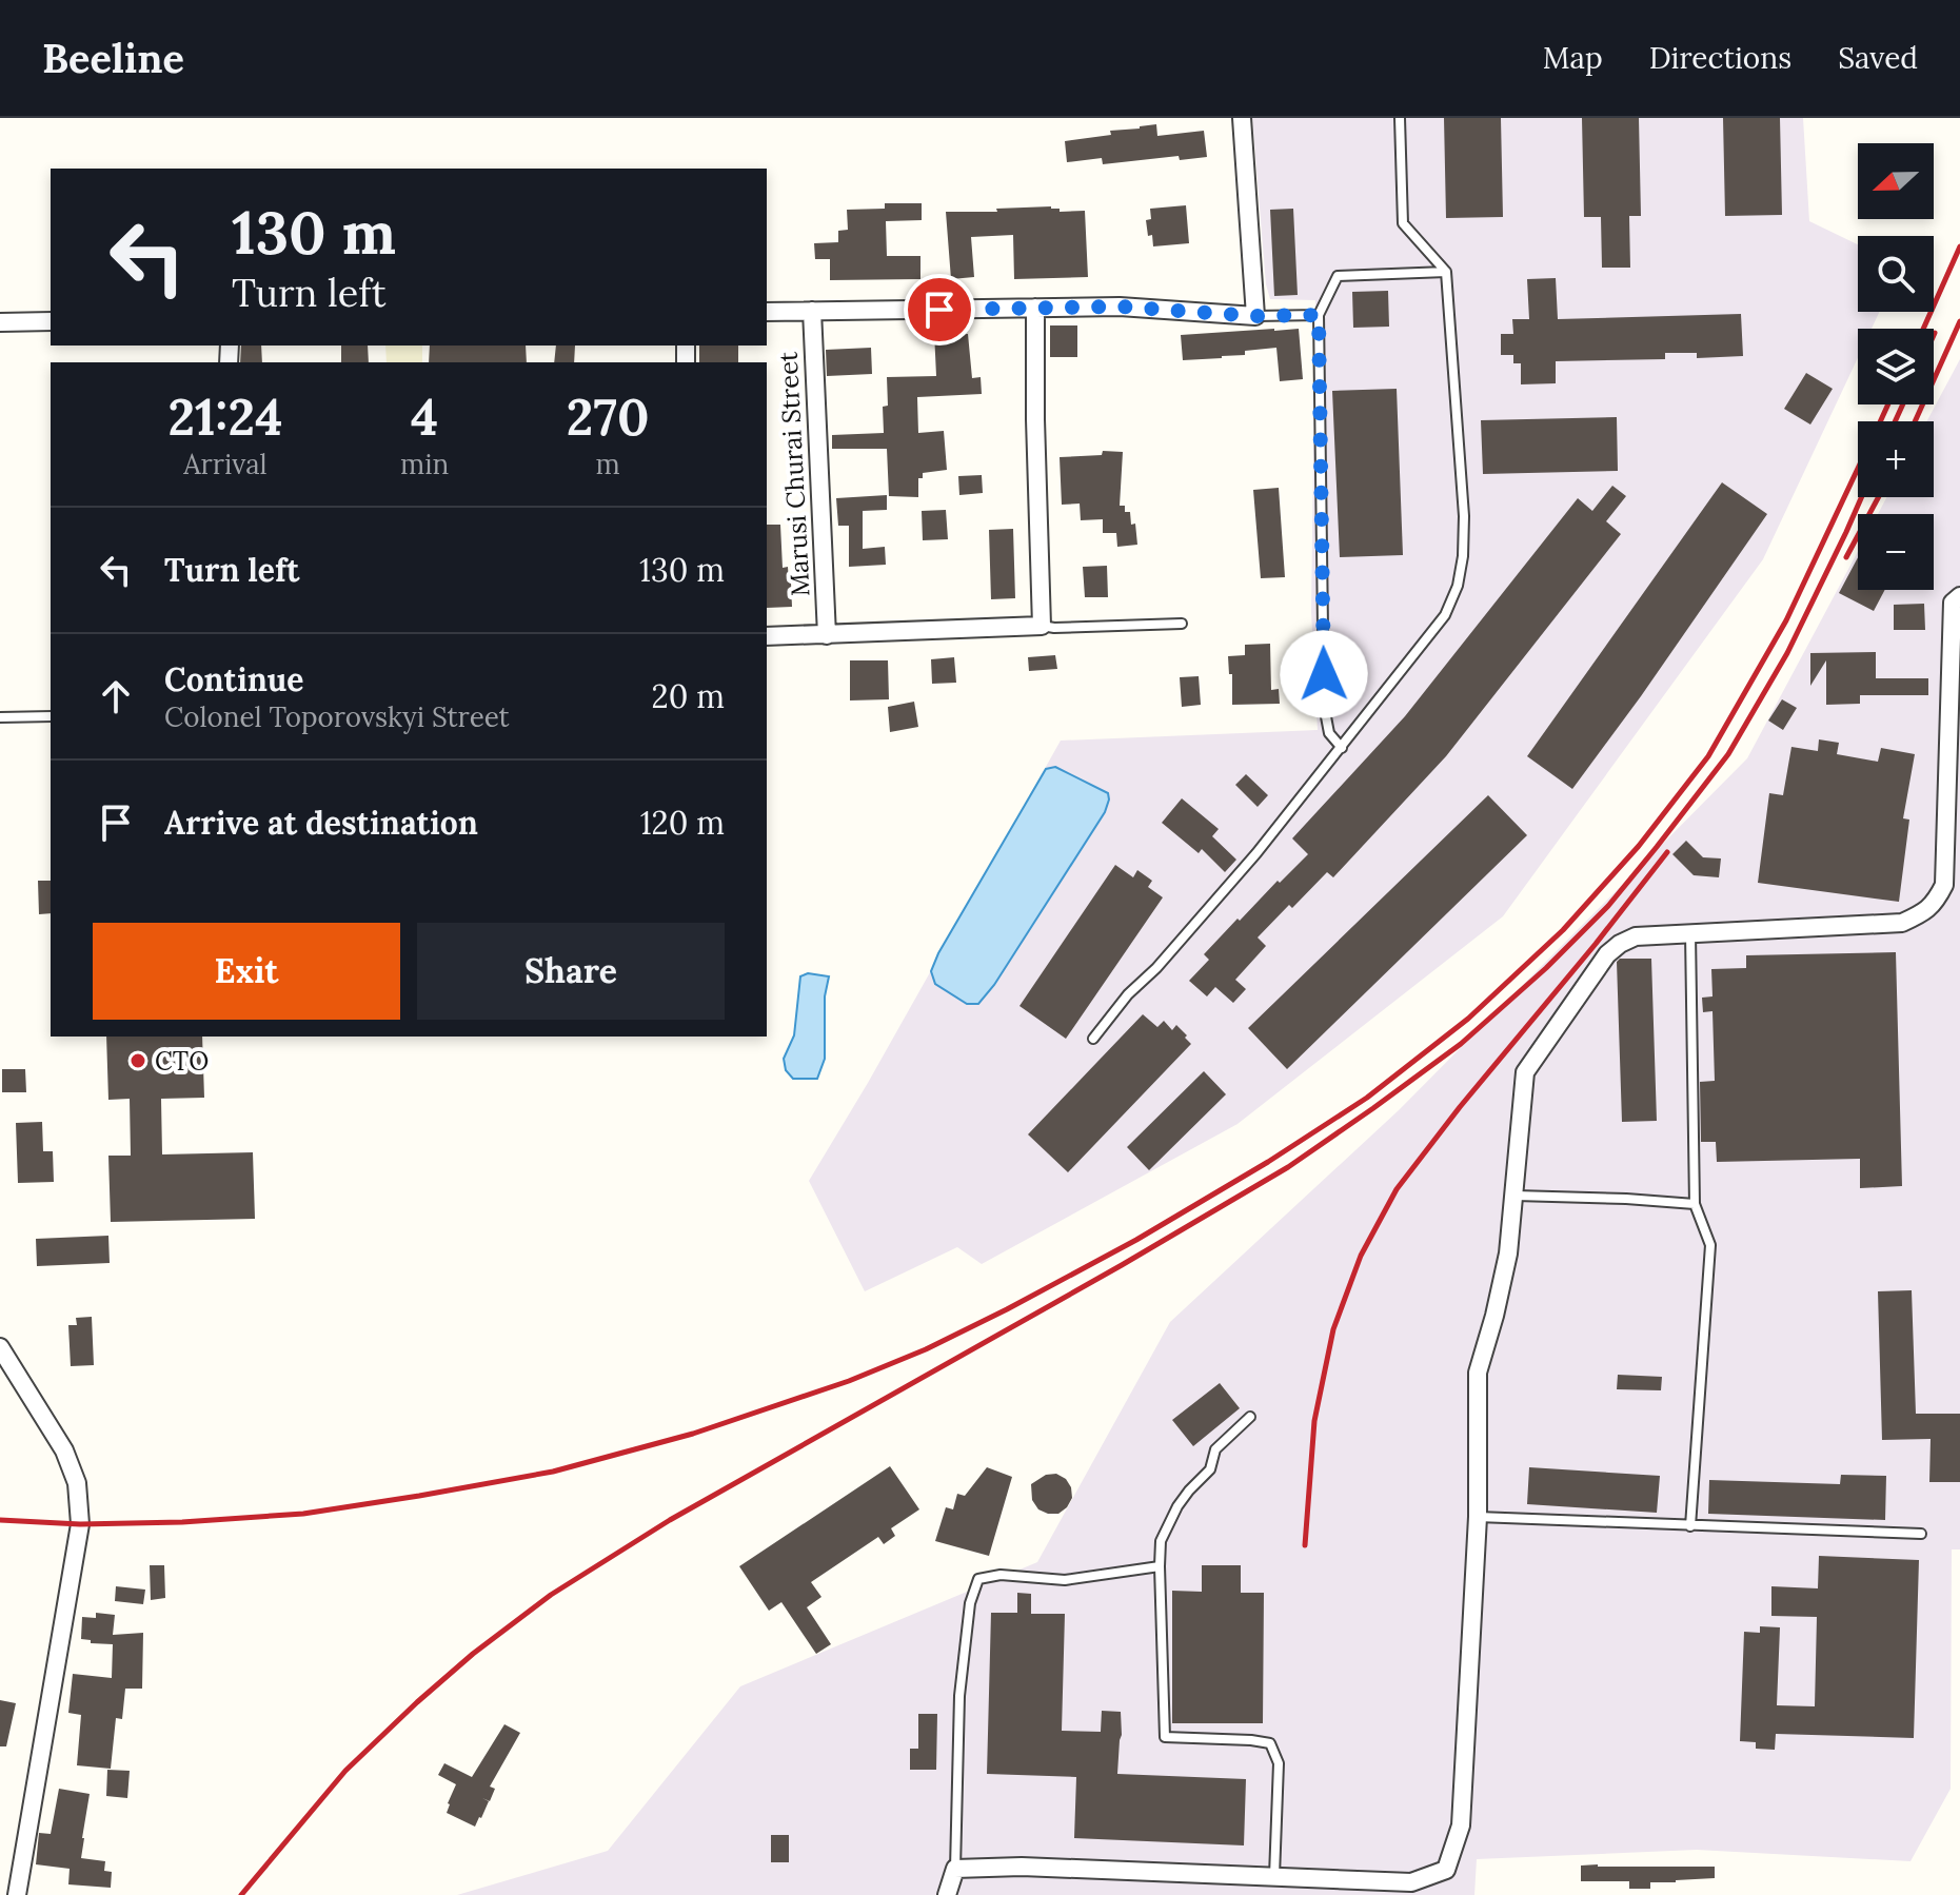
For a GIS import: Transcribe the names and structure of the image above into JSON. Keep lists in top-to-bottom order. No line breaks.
{"streets":{"street":["Marusi Churai Street"]},"places":["СТО"],"north":"left","page":{"header":"Beeline","nav":["Map","Directions","Saved"],"map_buttons":["+","−"],"turn":["130 m","Turn left"],"eta":["21:24","Arrival","4","min","270","m"],"list":[{"name":"Turn left","value":"130 m"},{"name":"Continue","note":"Colonel Toporovskyi Street","value":"20 m"},{"name":"Arrive at destination","value":"120 m"}],"buttons":["Exit","Share"]}}
